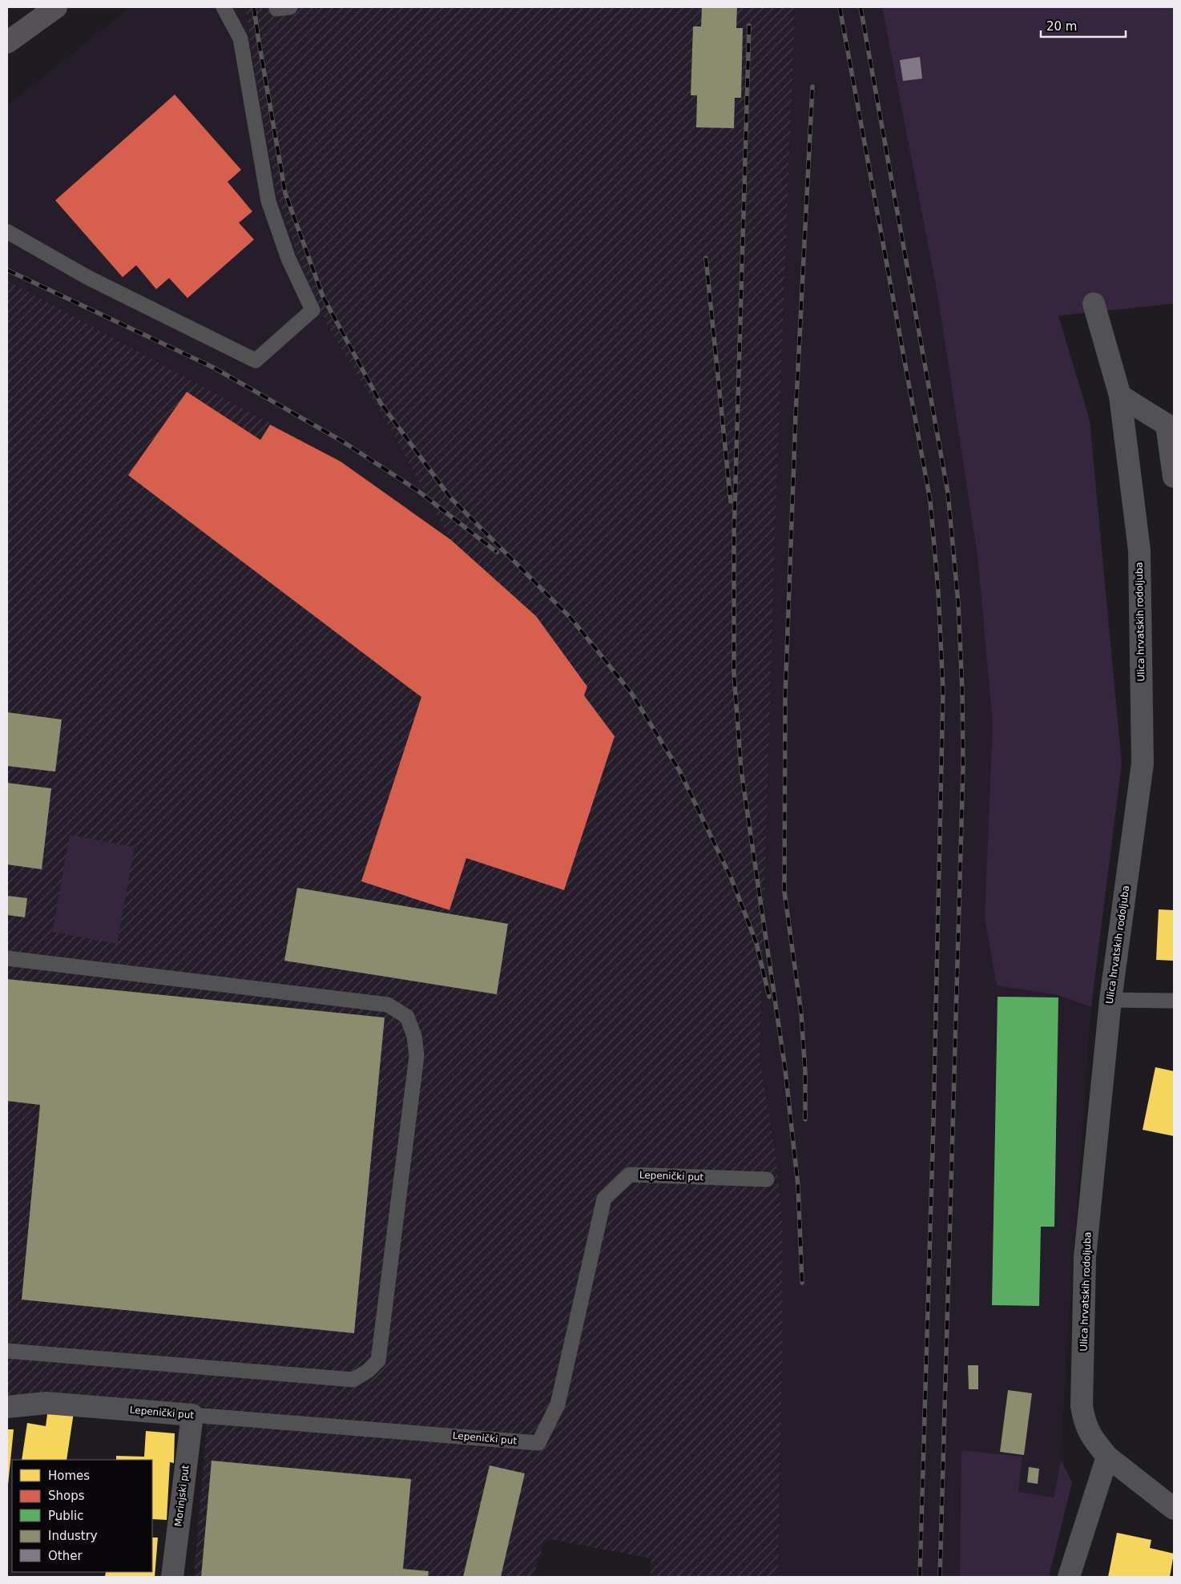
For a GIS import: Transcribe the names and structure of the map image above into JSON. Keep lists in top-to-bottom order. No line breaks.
{"streets":{"street":["Ulica hrvatskih rodoljuba","Lepenički put","Morinjski put"]},"crossings":[["Lepenički put","Morinjski put"]],"legend":["Homes","Shops","Public","Industry","Other"],"scale_bar":"20 m"}
